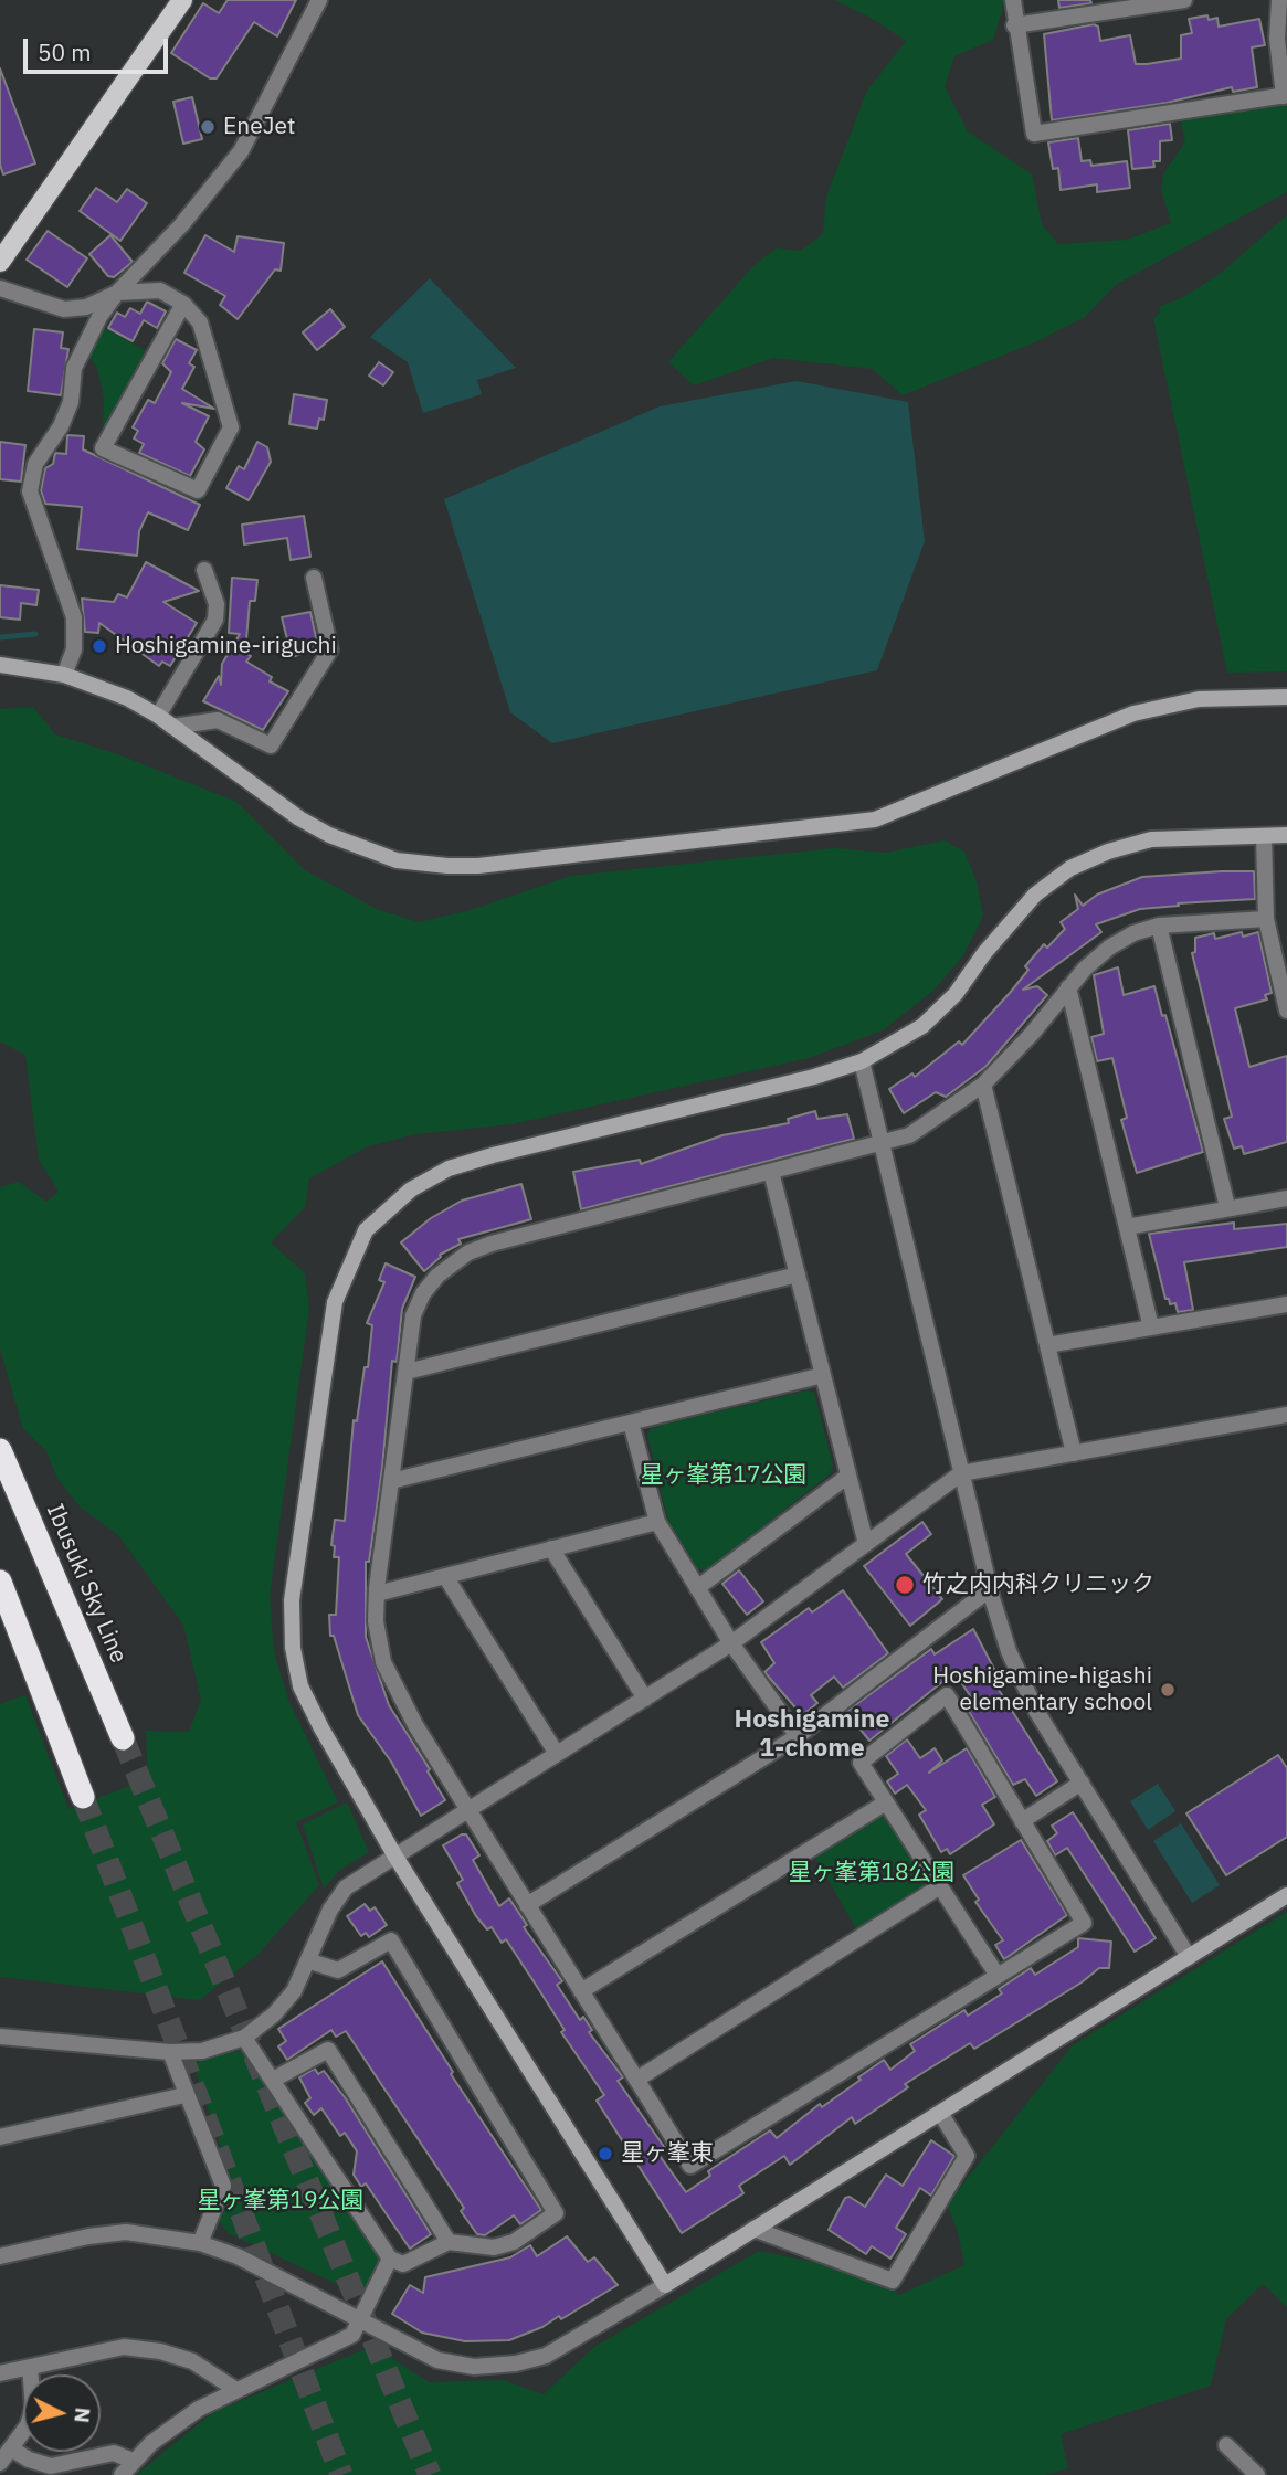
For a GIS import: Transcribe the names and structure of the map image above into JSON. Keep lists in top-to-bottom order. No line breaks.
{"streets":{"highway":["Ibusuki Sky Line"]},"districts":["Hoshigamine 1-chome"],"parks":["星ヶ峯第17公園","星ヶ峯第18公園","星ヶ峯第19公園"],"places":["EneJet","Hoshigamine-iriguchi","竹之内内科クリニック","Hoshigamine-higashi elementary school","星ヶ峯東"],"scale_bar":"50 m","north":"right"}
